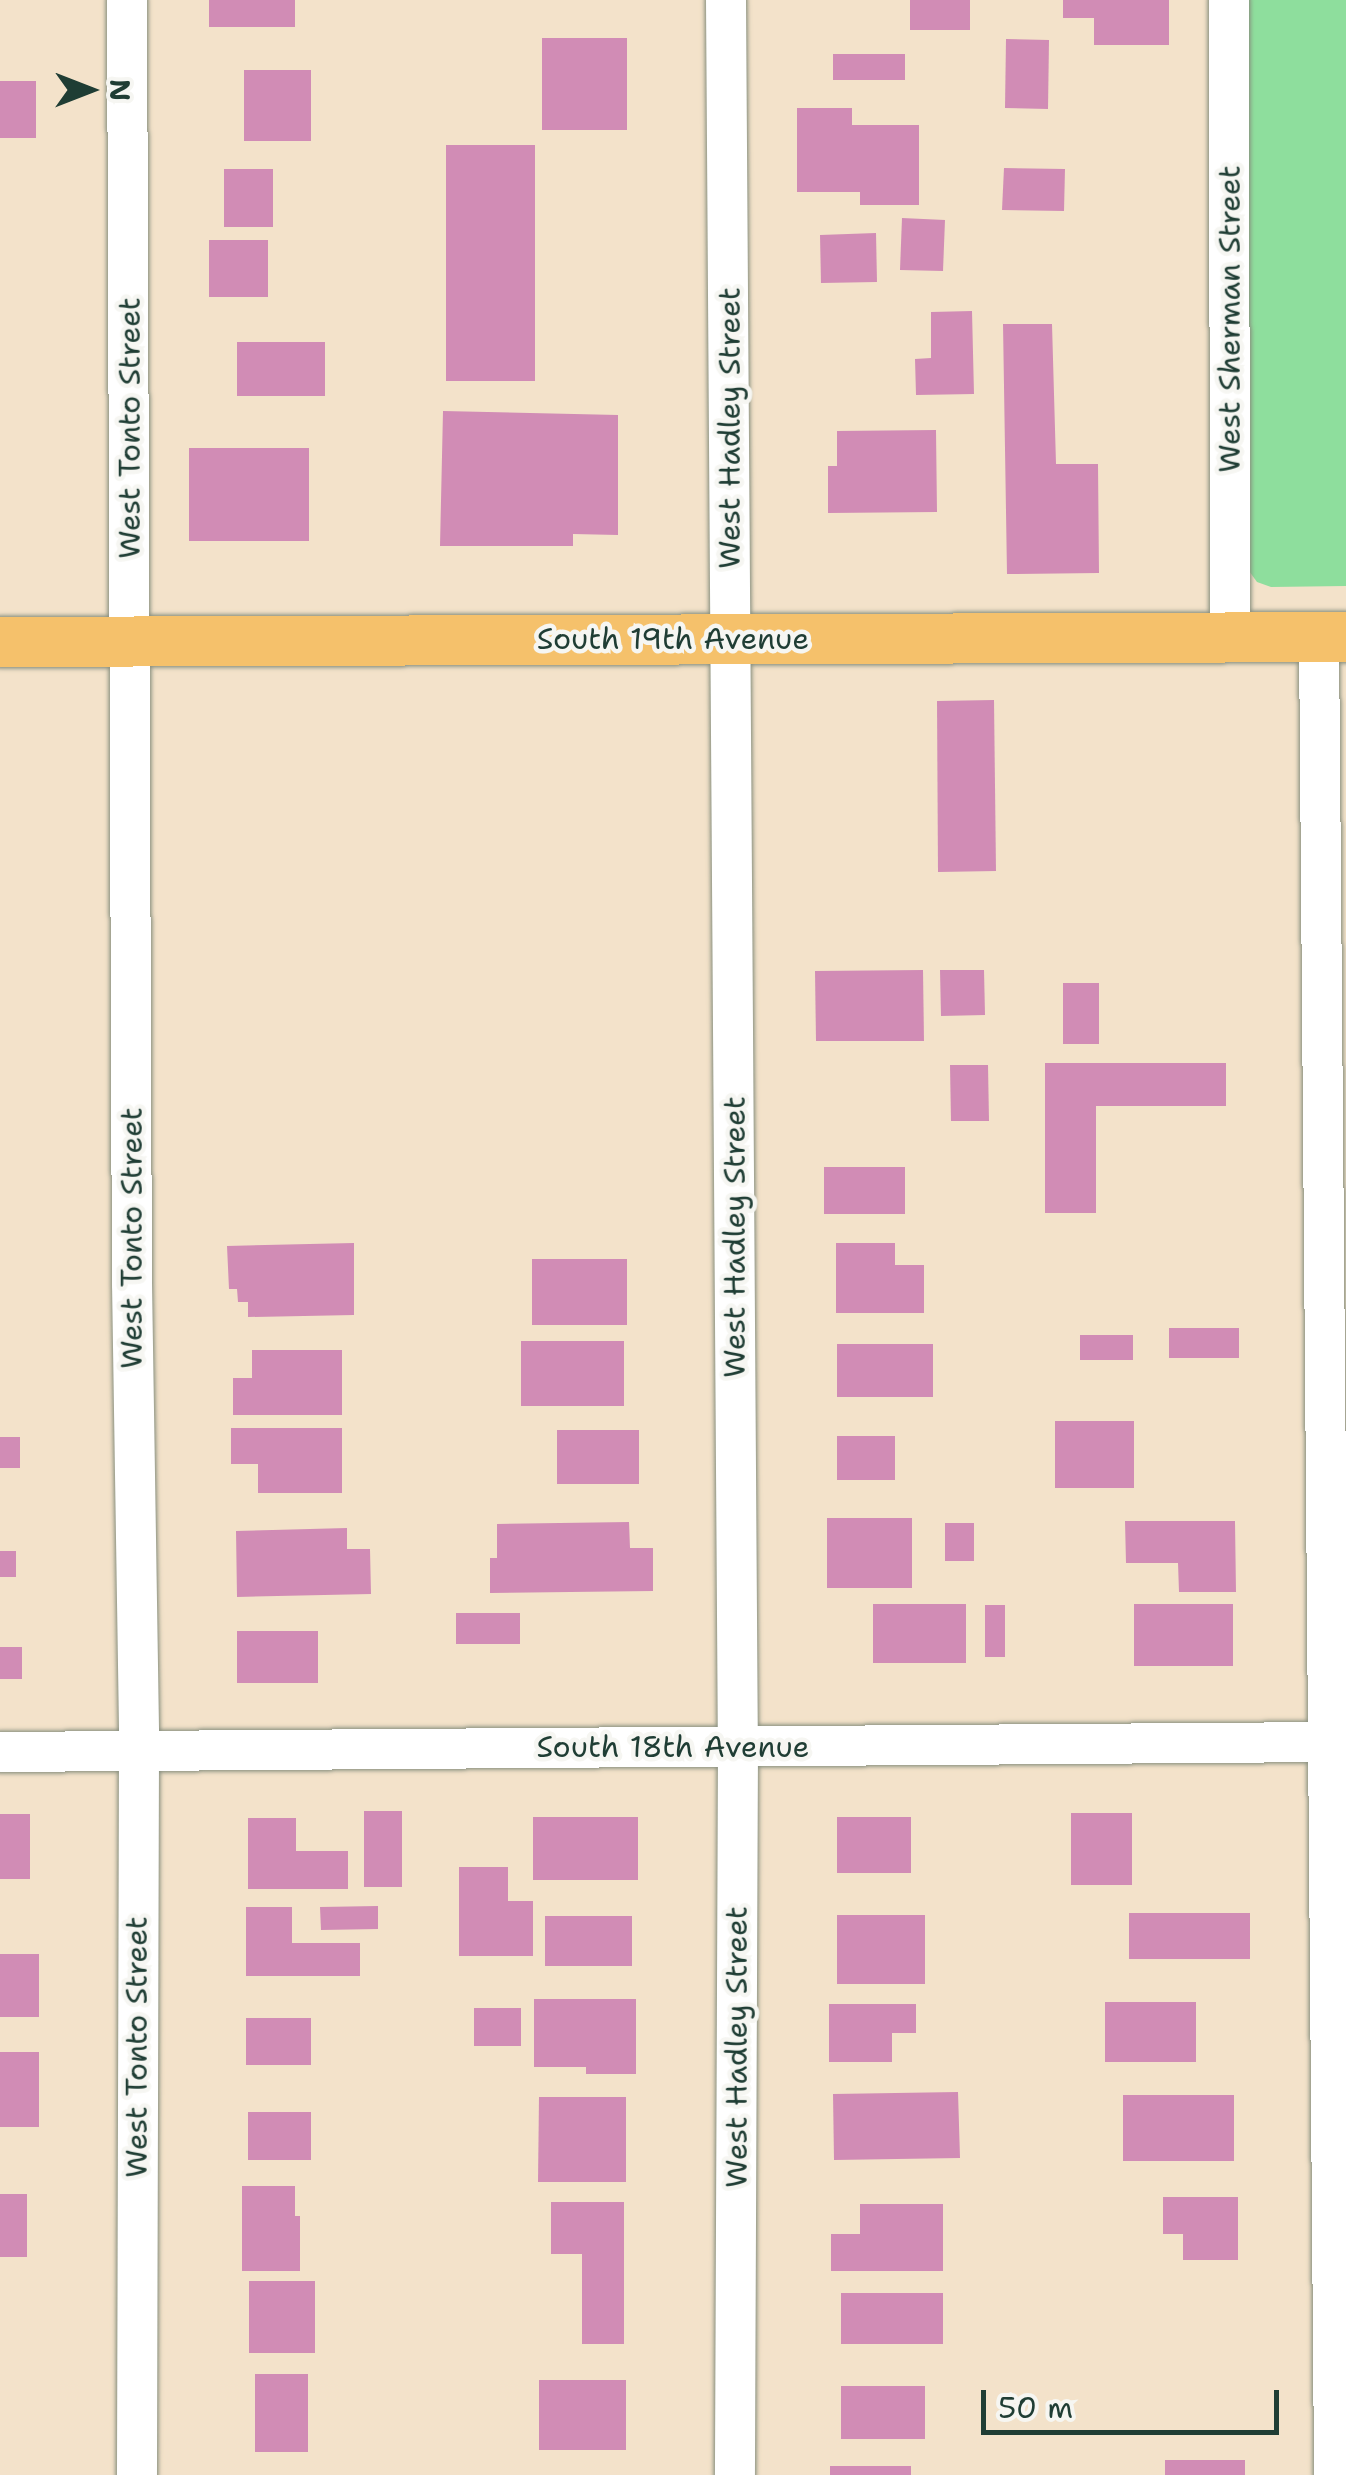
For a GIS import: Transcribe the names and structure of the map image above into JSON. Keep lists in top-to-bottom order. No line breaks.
{"streets":{"main road":["South 19th Avenue"],"street":["West Sherman Street","West Tonto Street","West Hadley Street","South 18th Avenue"]},"crossings":[["West Sherman Street","South 19th Avenue"],["West Tonto Street","South 19th Avenue"],["West Tonto Street","South 18th Avenue"],["West Hadley Street","South 19th Avenue"],["West Hadley Street","South 18th Avenue"]],"scale_bar":"50 m","north":"right"}
